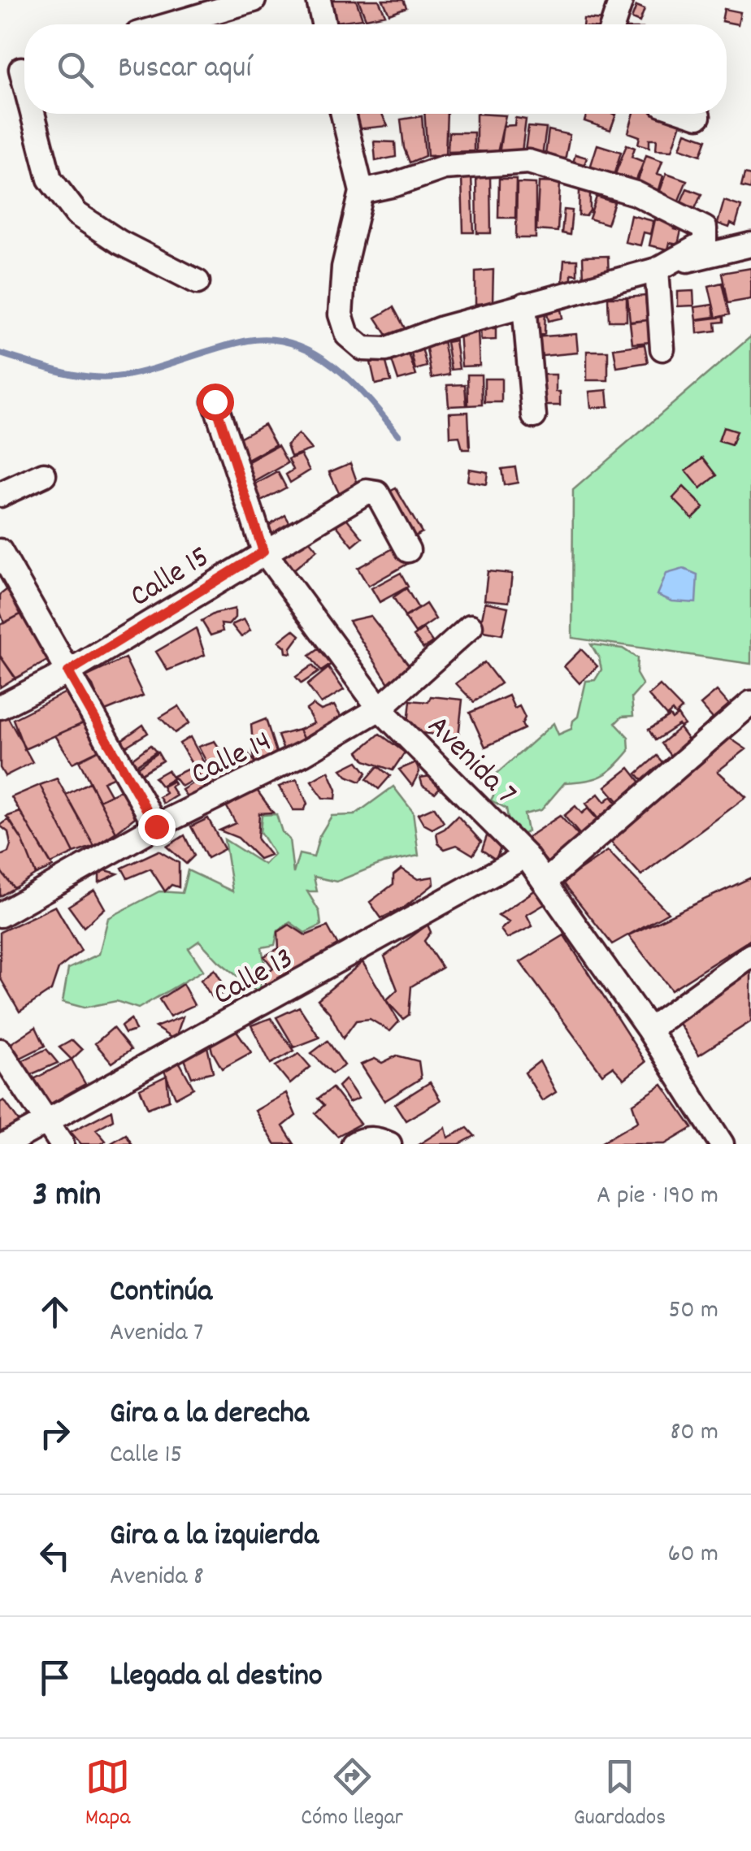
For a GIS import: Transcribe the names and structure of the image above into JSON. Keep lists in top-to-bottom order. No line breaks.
{"streets":{"street":["Calle 15","Calle 14","Avenida 7","Calle 13"]},"crossings":[["Calle 15","Avenida 7"],["Calle 14","Avenida 7"],["Avenida 7","Calle 13"]],"page":{"search":"Buscar aquí","heading":["3 min","A pie · 190 m"],"list":[["Continúa","Avenida 7","50 m"],["Gira a la derecha","Calle 15","80 m"],["Gira a la izquierda","Avenida 8","60 m"],"Llegada al destino"],"nav":["Mapa","Cómo llegar","Guardados"]}}
